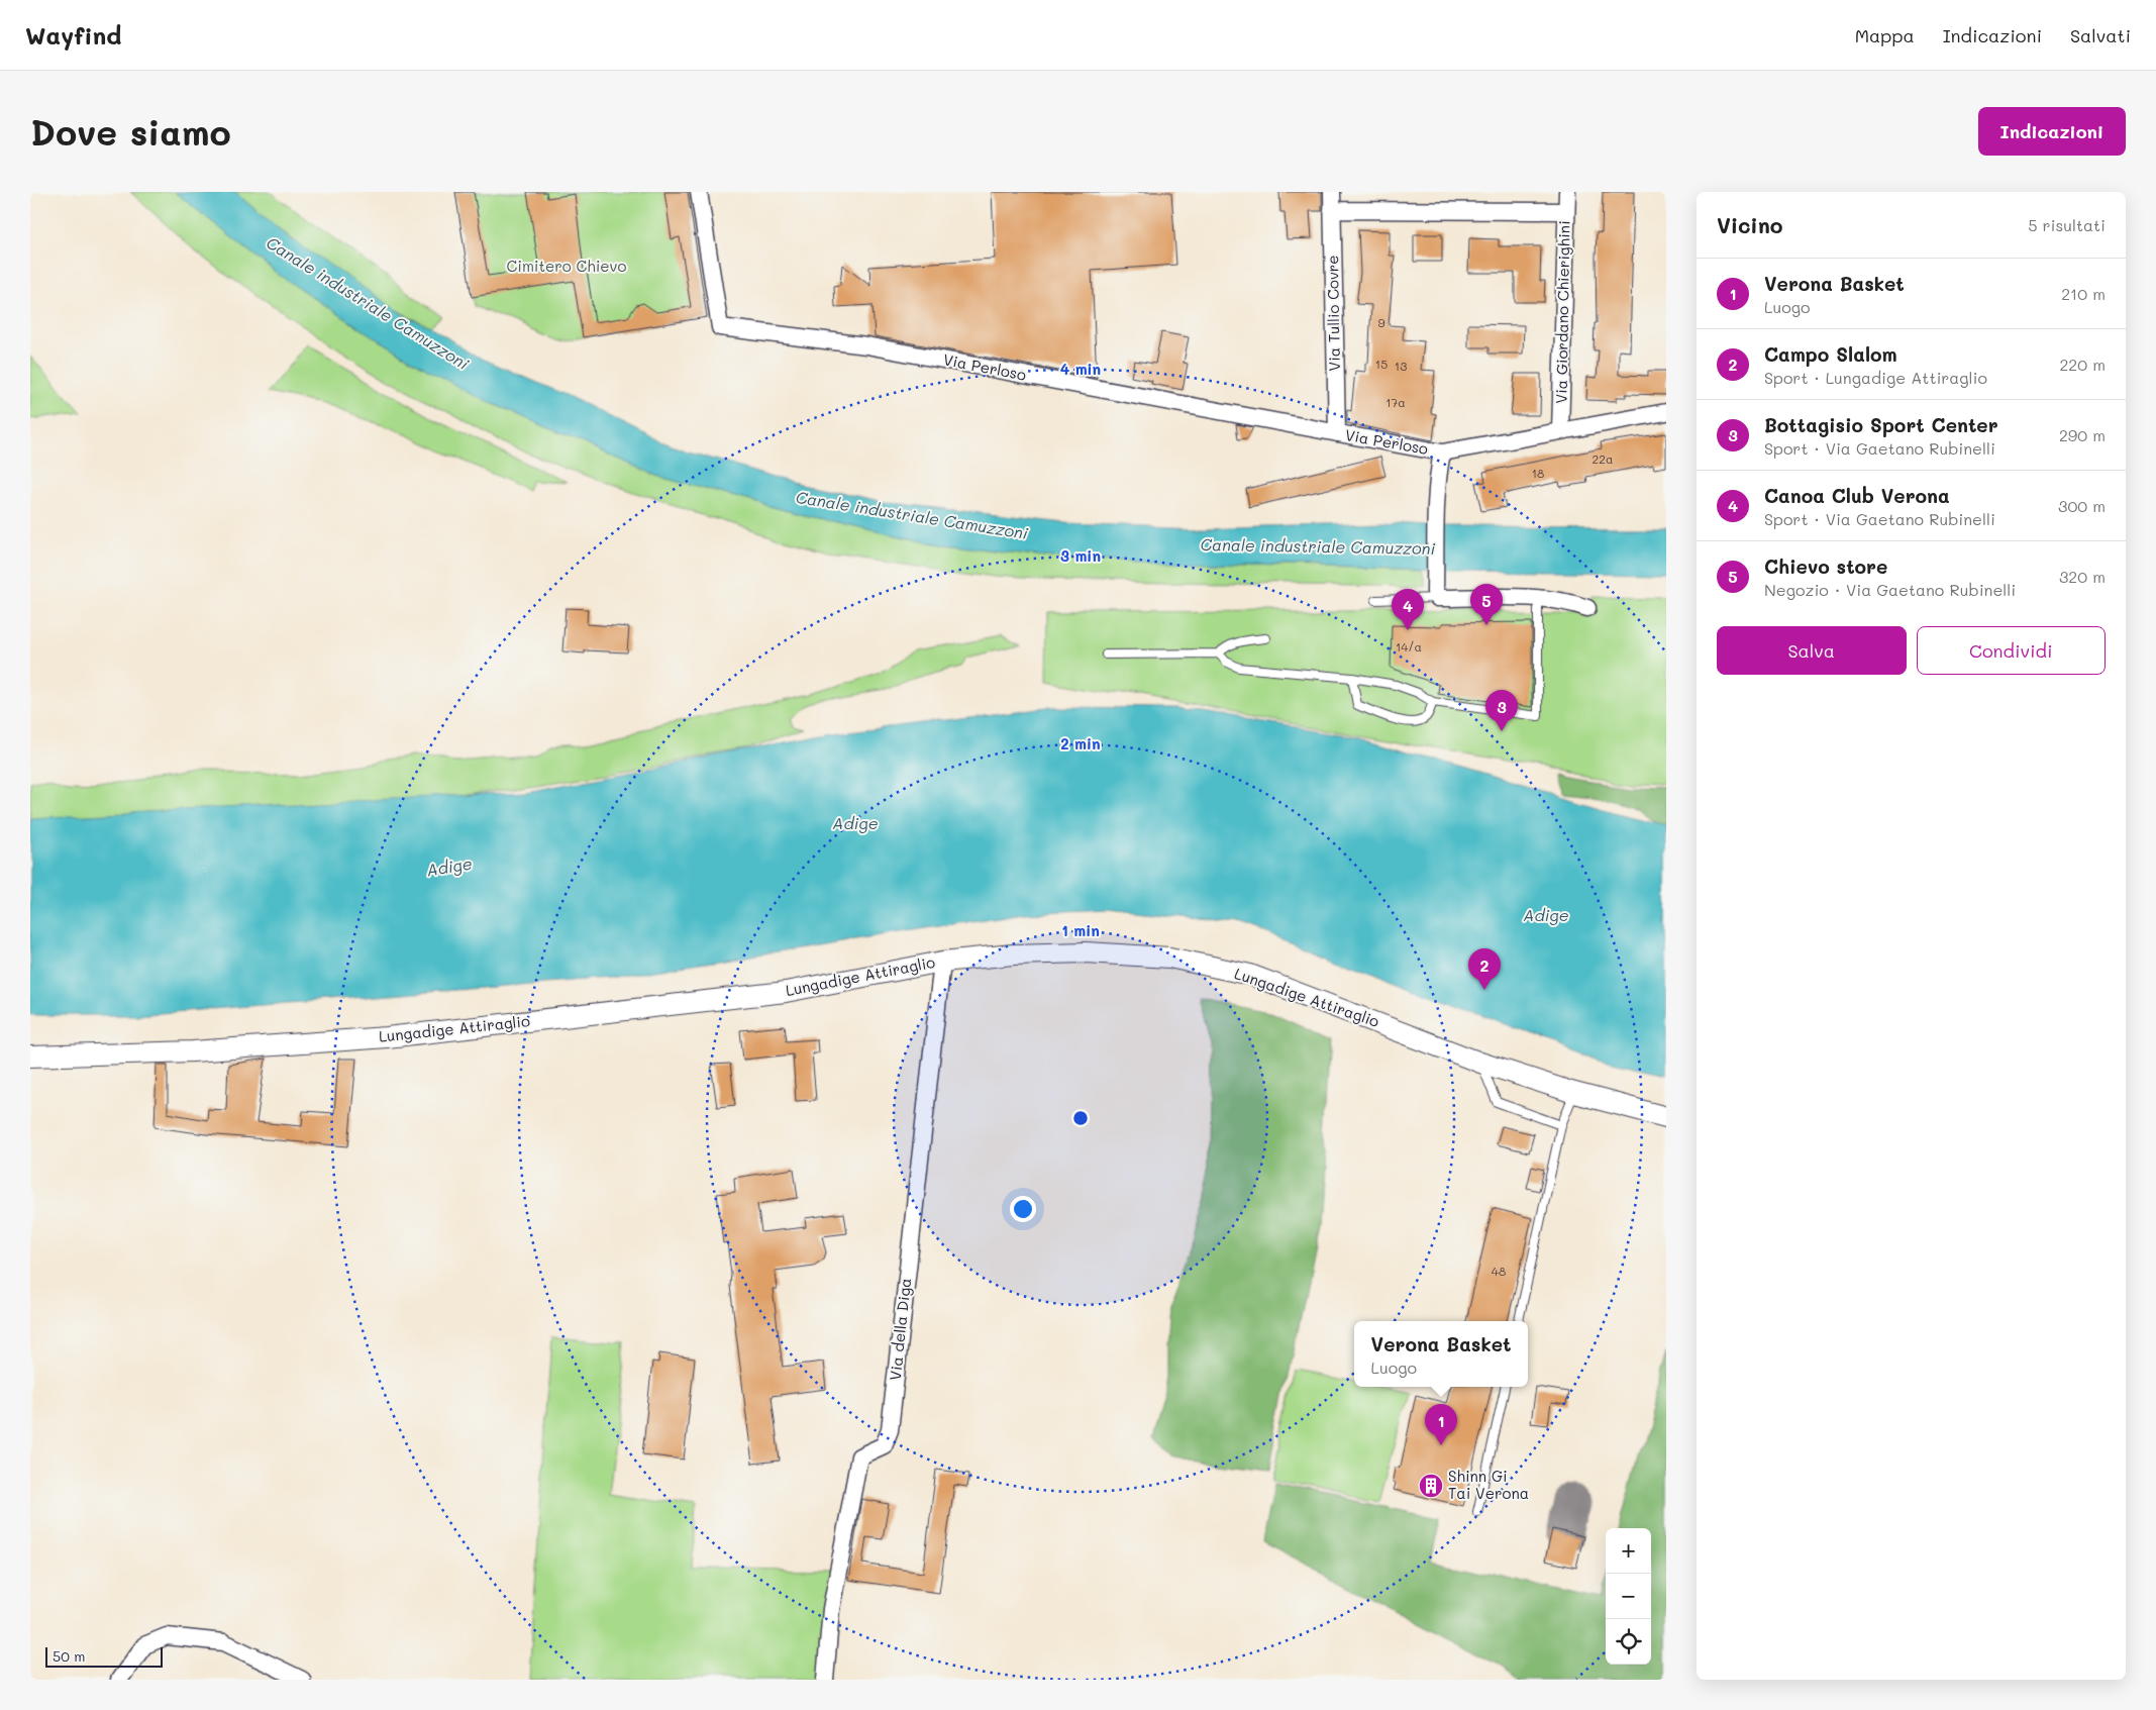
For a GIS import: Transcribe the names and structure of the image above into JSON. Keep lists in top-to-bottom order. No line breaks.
{"streets":{"street":["Via Giordano Chierighini","Via Tullio Covre","Via Perloso","Lungadige Attiraglio","Via della Diga"]},"crossings":[["Via Giordano Chierighini","Via Perloso"],["Via Tullio Covre","Via Perloso"],["Lungadige Attiraglio","Via della Diga"]],"water":["Canale industriale Camuzzoni","Adige"],"parks":["Cimitero Chievo"],"places":{"building":["Shinn Gi Tai Verona"]},"house_numbers":["9","15","13","17a","22a","18","14/a","48"],"scale_bar":"50 m","page":{"header":"Wayfind","nav":["Mappa","Indicazioni","Salvati"],"buttons":["Indicazioni",["Salva","Condividi"]],"title":"Dove siamo","heading":["Vicino","5 risultati"],"list":[{"mark":"1","name":"Verona Basket","note":"Luogo","value":"210 m"},{"mark":"2","name":"Campo Slalom","note":"Sport · Lungadige Attiraglio","value":"220 m"},{"mark":"3","name":"Bottagisio Sport Center","note":"Sport · Via Gaetano Rubinelli","value":"290 m"},{"mark":"4","name":"Canoa Club Verona","note":"Sport · Via Gaetano Rubinelli","value":"300 m"},{"mark":"5","name":"Chievo store","note":"Negozio · Via Gaetano Rubinelli","value":"320 m"}],"pins":["5","4","3","2","1"],"popup":["Verona Basket","Luogo"],"map_buttons":["+","−"],"scale":"50 m"},"rings":["4 min","3 min","2 min","1 min"]}
